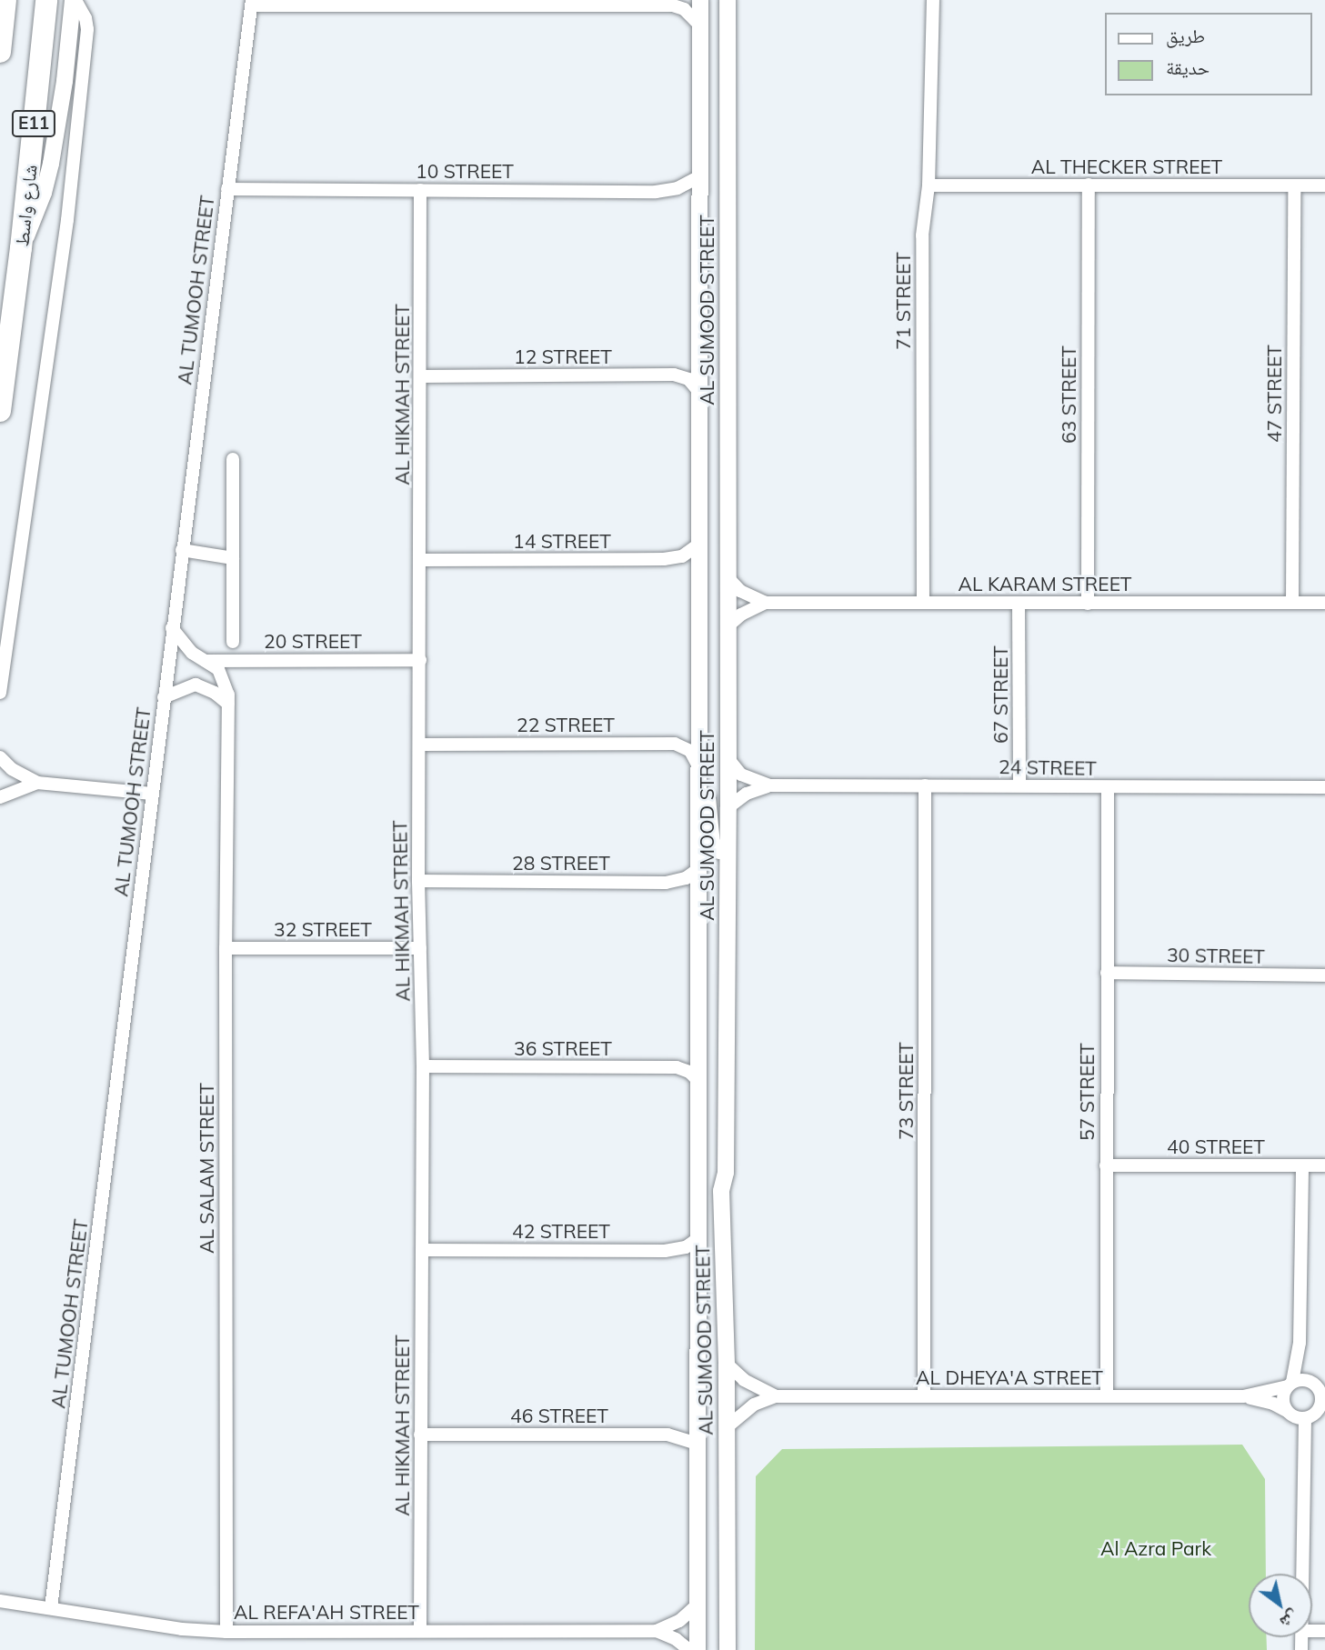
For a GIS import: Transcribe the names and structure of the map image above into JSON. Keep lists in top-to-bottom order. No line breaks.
{"streets":{"highway":["E11","شارع واسط"],"street":["AL THECKER STREET","10 STREET","AL TUMOOH STREET","71 STREET","AL SUMOOD STREET","12 STREET","47 STREET","AL HIKMAH STREET","63 STREET","14 STREET","AL KARAM STREET","20 STREET","67 STREET","22 STREET","24 STREET","28 STREET","32 STREET","30 STREET","36 STREET","73 STREET","57 STREET","40 STREET","AL SALAM STREET","42 STREET","AL DHEYA'A STREET","46 STREET","AL REFA'AH STREET"]},"crossings":[["AL THECKER STREET","71 STREET"],["AL THECKER STREET","47 STREET"],["AL THECKER STREET","63 STREET"],["10 STREET","AL TUMOOH STREET"],["10 STREET","AL SUMOOD STREET"],["10 STREET","AL HIKMAH STREET"],["AL TUMOOH STREET","AL SALAM STREET"],["AL TUMOOH STREET","AL REFA'AH STREET"],["71 STREET","AL KARAM STREET"],["AL SUMOOD STREET","12 STREET"],["AL SUMOOD STREET","14 STREET"],["AL SUMOOD STREET","AL KARAM STREET"],["AL SUMOOD STREET","22 STREET"],["AL SUMOOD STREET","24 STREET"],["AL SUMOOD STREET","28 STREET"],["AL SUMOOD STREET","36 STREET"],["AL SUMOOD STREET","42 STREET"],["AL SUMOOD STREET","AL DHEYA'A STREET"],["AL SUMOOD STREET","46 STREET"],["AL SUMOOD STREET","AL REFA'AH STREET"],["12 STREET","AL HIKMAH STREET"],["47 STREET","AL KARAM STREET"],["AL HIKMAH STREET","14 STREET"],["AL HIKMAH STREET","20 STREET"],["AL HIKMAH STREET","22 STREET"],["AL HIKMAH STREET","28 STREET"],["AL HIKMAH STREET","32 STREET"],["AL HIKMAH STREET","36 STREET"],["AL HIKMAH STREET","42 STREET"],["AL HIKMAH STREET","46 STREET"],["AL HIKMAH STREET","AL REFA'AH STREET"],["63 STREET","AL KARAM STREET"],["AL KARAM STREET","67 STREET"],["20 STREET","AL SALAM STREET"],["67 STREET","24 STREET"],["24 STREET","73 STREET"],["24 STREET","57 STREET"],["32 STREET","AL SALAM STREET"],["30 STREET","57 STREET"],["73 STREET","AL DHEYA'A STREET"],["57 STREET","40 STREET"],["57 STREET","AL DHEYA'A STREET"],["AL SALAM STREET","AL REFA'AH STREET"]],"parks":["Al Azra Park"],"legend":["طريق","حديقة"],"north":"bottom right"}
